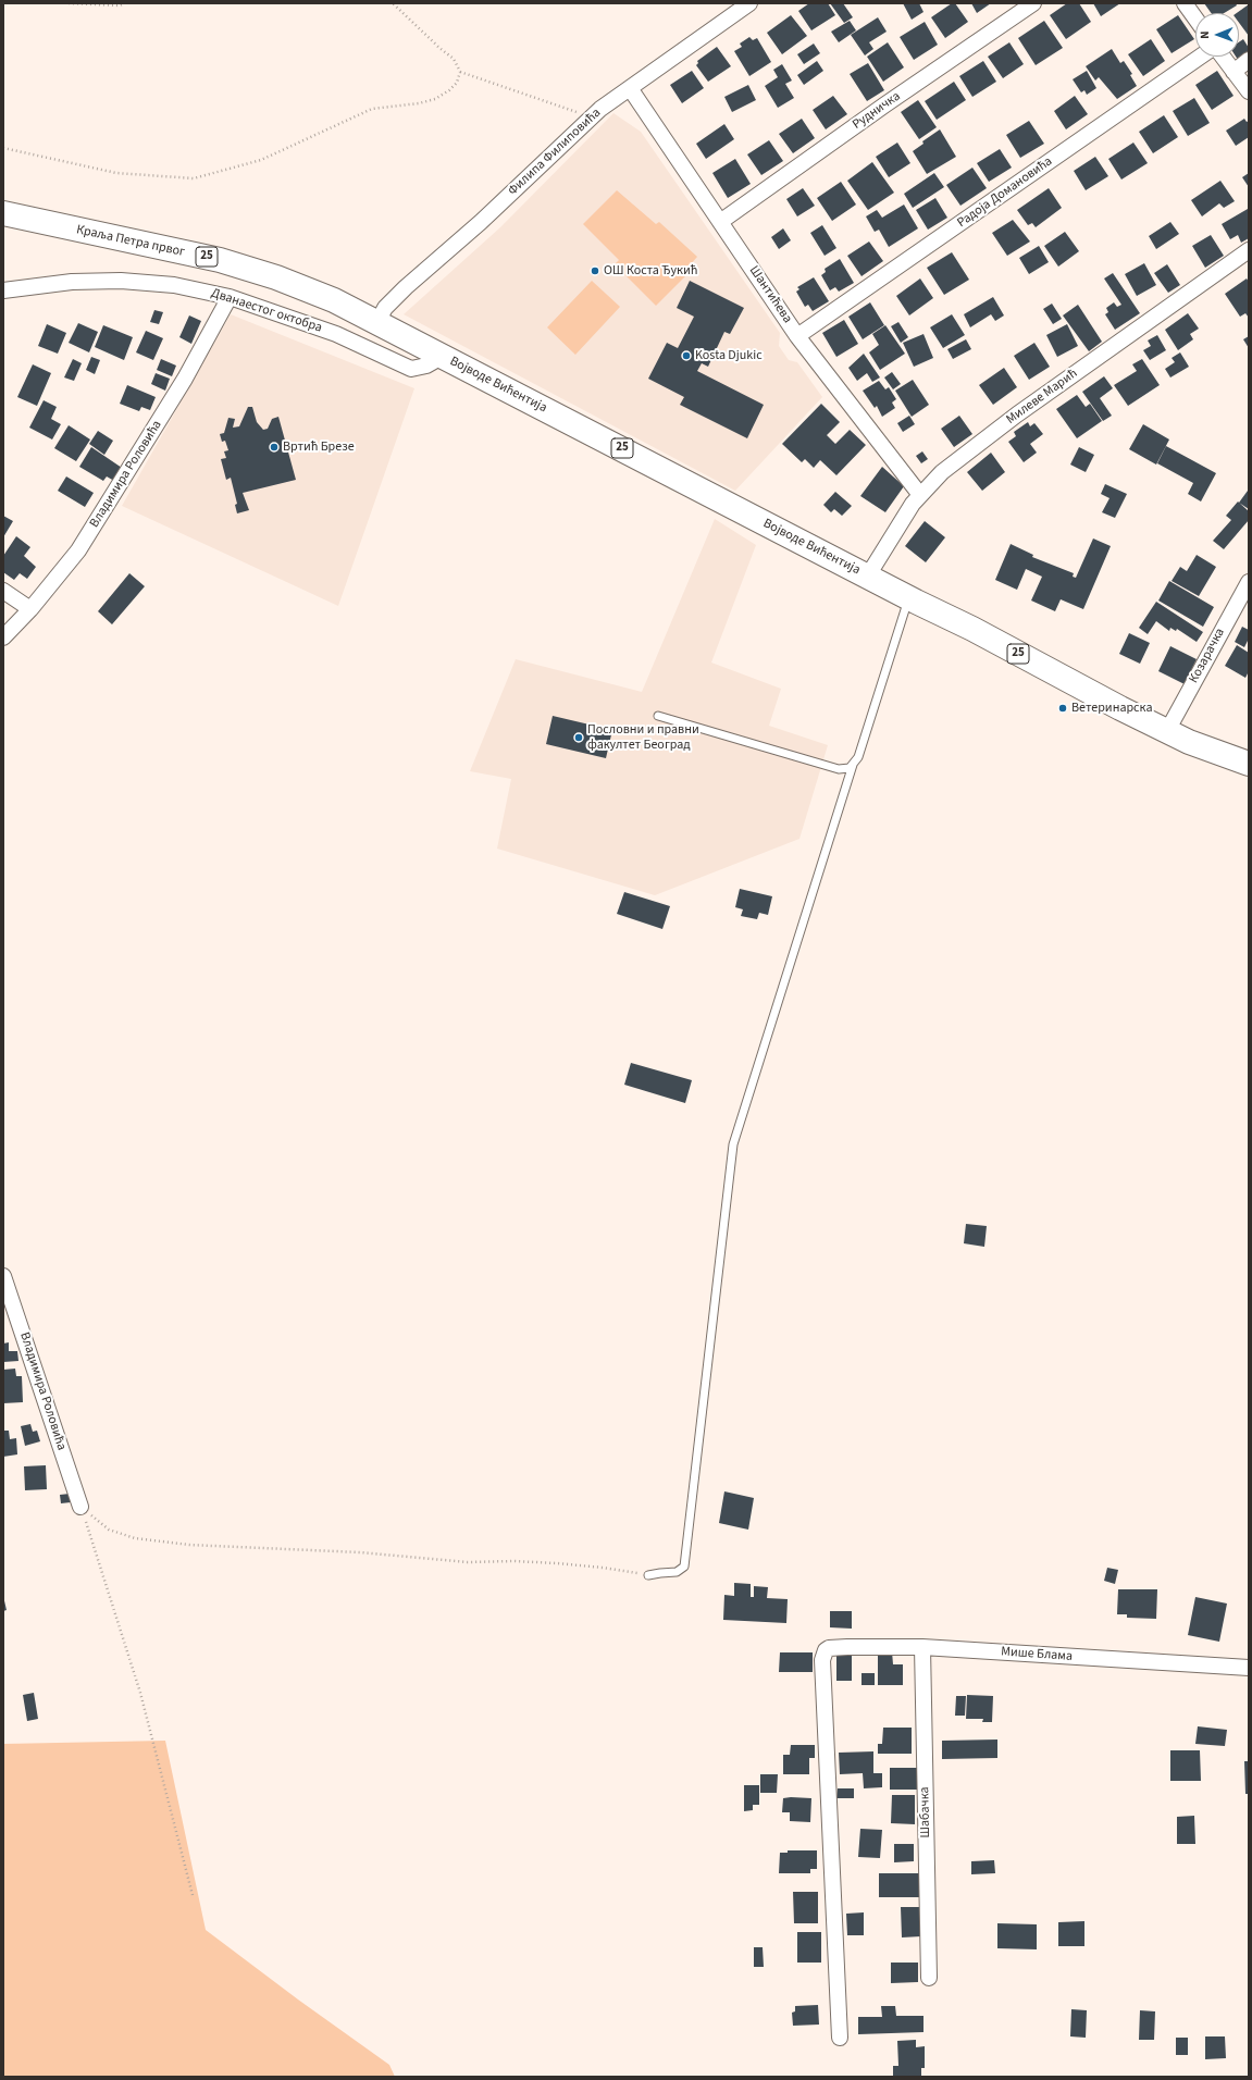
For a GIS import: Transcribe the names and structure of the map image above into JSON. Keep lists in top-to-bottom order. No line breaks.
{"streets":{"main road":["Краља Петра првог","25","Војводе Вићентија"],"street":["Рудничка","Филипа Филиповића","Радоја Домановића","Шантићева","Дванаестог октобра","Милеве Марић","Владимира Роловића","Козарачка","Мише Блама","Шабачка"]},"crossings":[["Рудничка","Шантићева"],["Филипа Филиповића","Краља Петра првог"],["Филипа Филиповића","Шантићева"],["Филипа Филиповића","Војводе Вићентија"],["Радоја Домановића","Шантићева"],["Краља Петра првог","Војводе Вићентија"],["Шантићева","Милеве Марић"],["Дванаестог октобра","Војводе Вићентија"],["Дванаестог октобра","Владимира Роловића"],["Војводе Вићентија","Милеве Марић"],["Војводе Вићентија","Козарачка"],["Мише Блама","Шабачка"]],"places":["ОШ Коста Ђукић","Kosta Djukic","Вртић Брезе","Ветеринарска","Пословни и правни факултет Београд"],"north":"left"}
